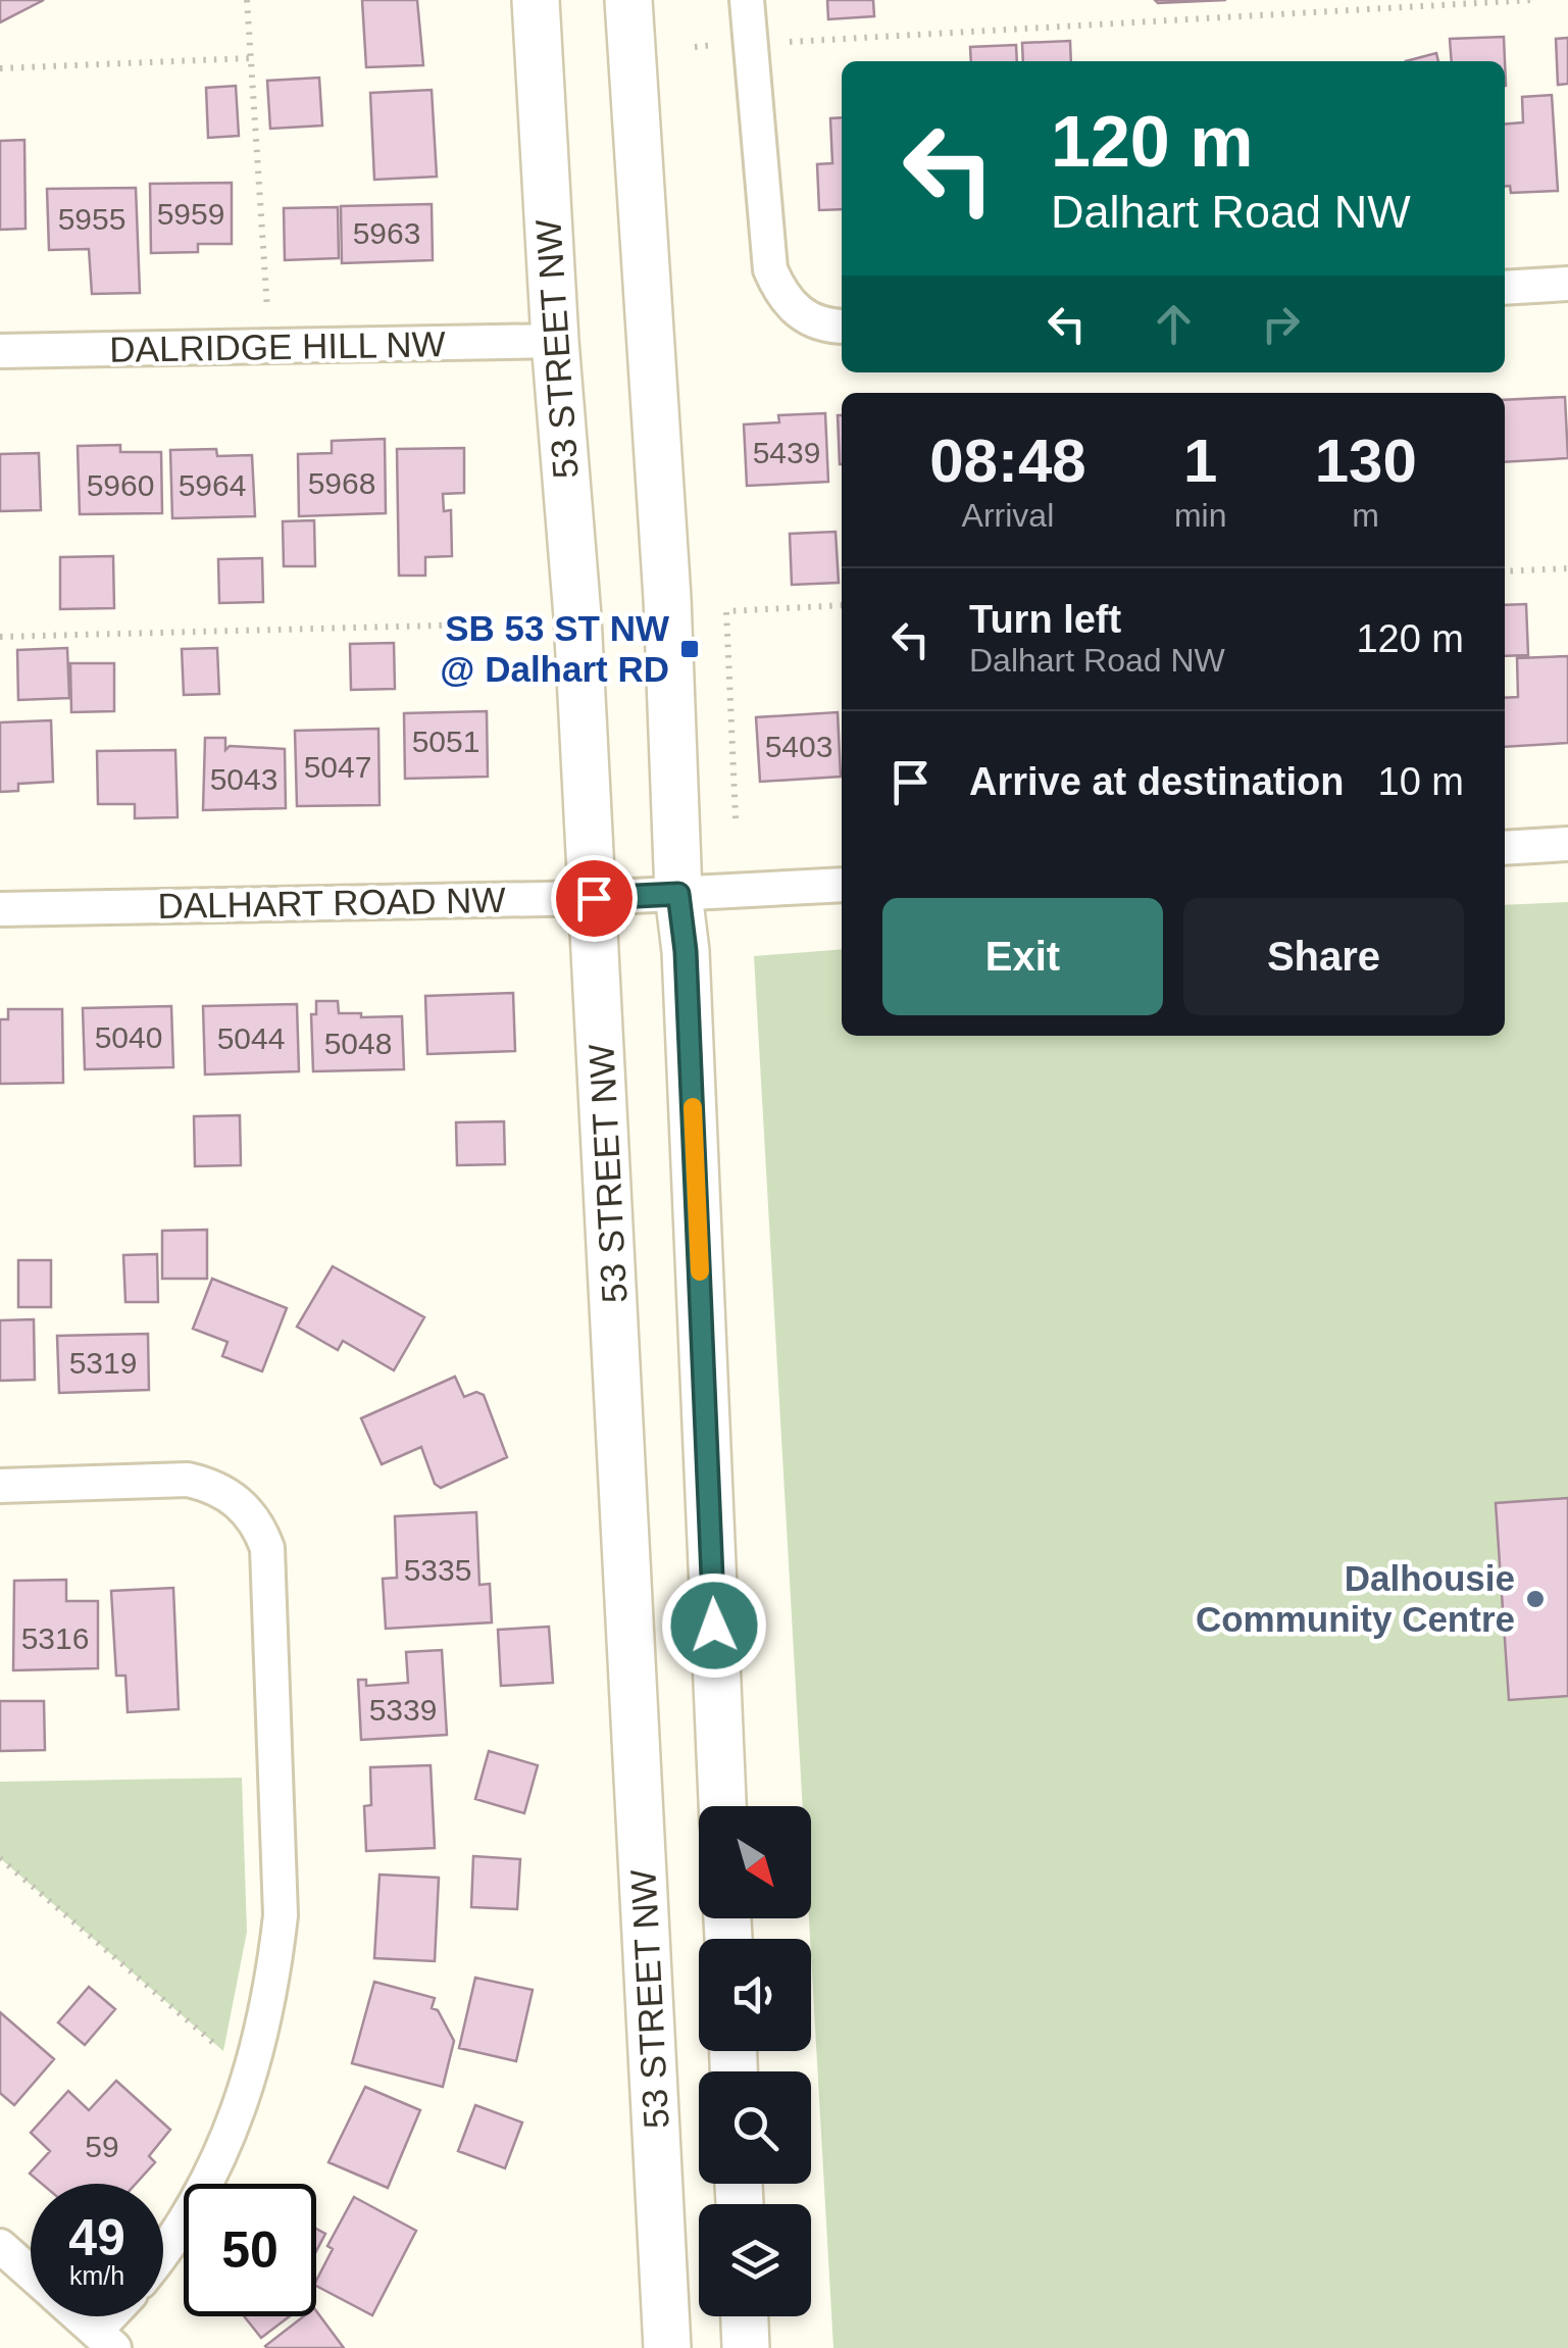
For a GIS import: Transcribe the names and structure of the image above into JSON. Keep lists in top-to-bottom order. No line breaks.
{"streets":{"main road":["53 STREET NW"],"street":["DALRIDGE HILL NW","DALHART ROAD NW"]},"crossings":[["DALRIDGE HILL NW","53 STREET NW"],["53 STREET NW","DALHART ROAD NW"]],"places":{"transit":["SB 53 ST NW @ Dalhart RD"],"other":["Dalhousie Community Centre"]},"house_numbers":["5959","5955","5963","5439","5968","5960","5964","5051","5403","5047","5043","5040","5044","5048","5319","5335","5316","5339","59"],"north":"bottom right","page":{"turn":["120 m","Dalhart Road NW"],"eta":["08:48","Arrival","1","min","130","m"],"list":[{"name":"Turn left","note":"Dalhart Road NW","value":"120 m"},{"name":"Arrive at destination","value":"10 m"}],"buttons":["Exit","Share"],"speed":"49 km/h","limit":"50"}}
